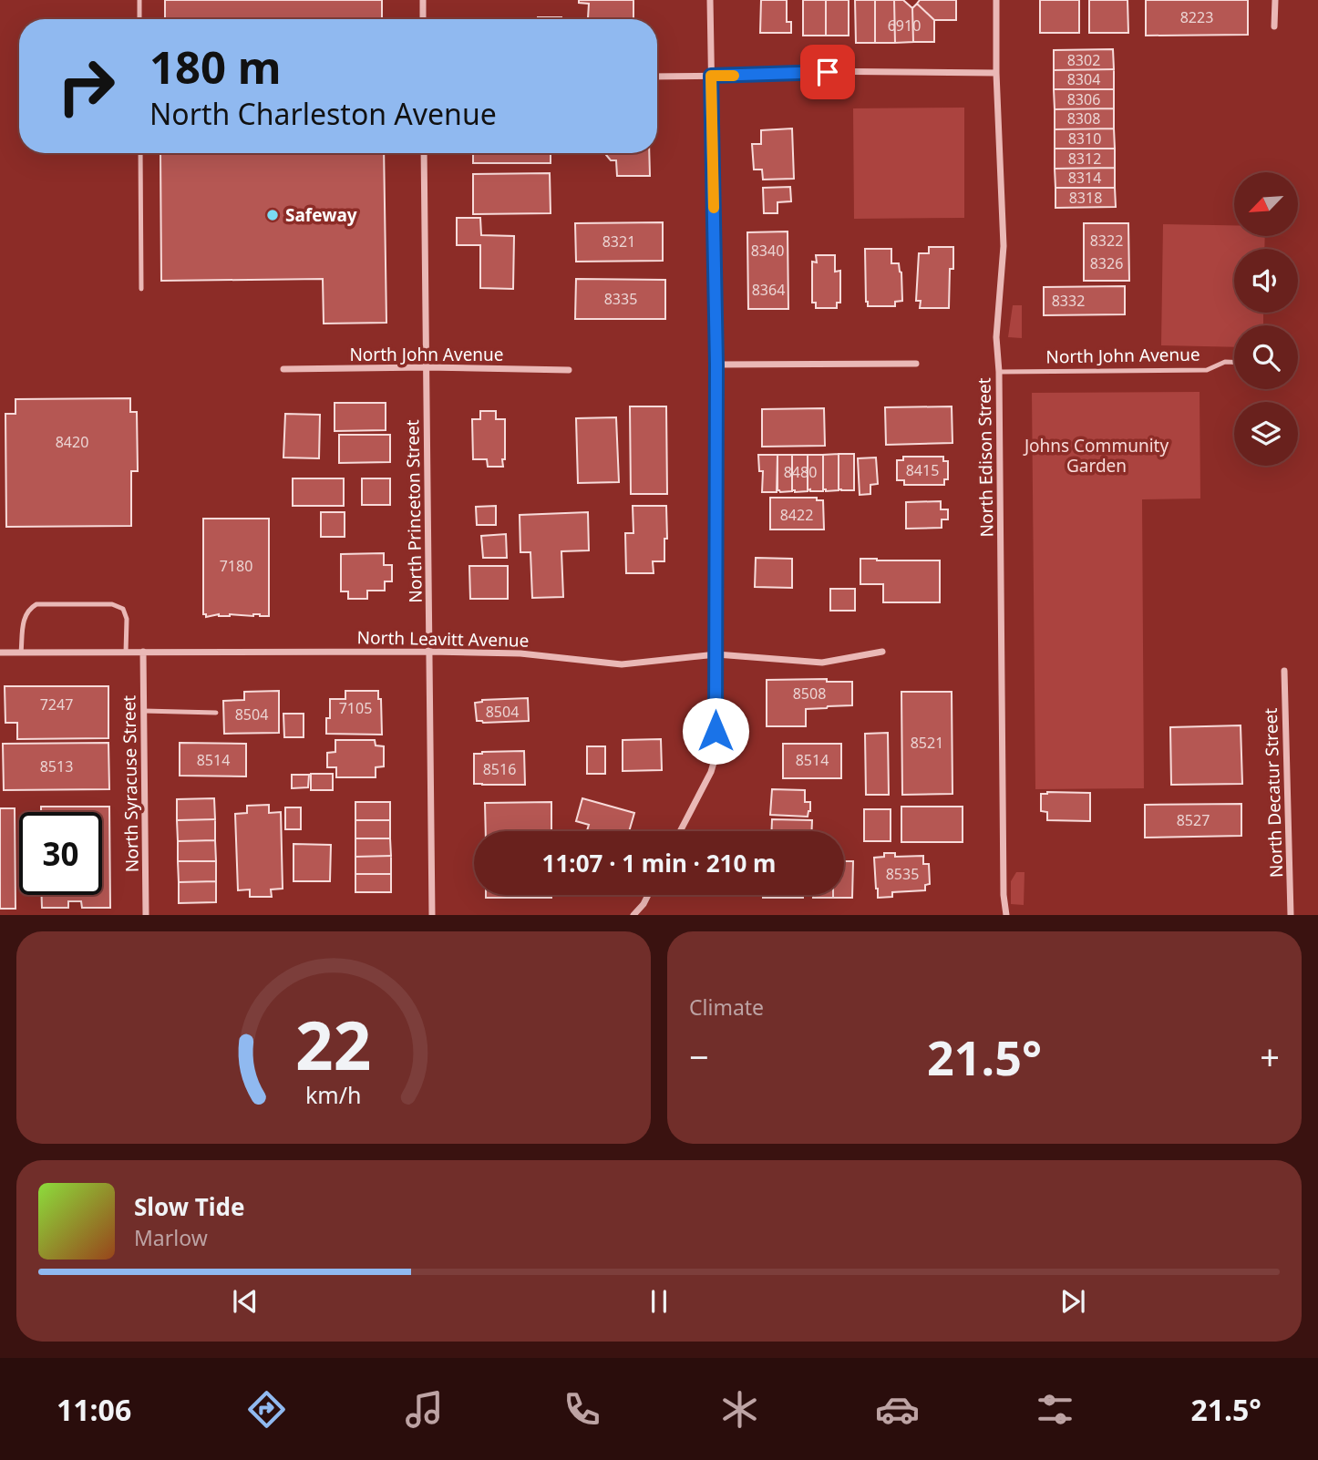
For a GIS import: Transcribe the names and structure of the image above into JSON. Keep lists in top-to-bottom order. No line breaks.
{"streets":{"street":["North John Avenue","North Edison Street","North Princeton Street","North Leavitt Avenue","North Syracuse Street","North Decatur Street"]},"crossings":[["North John Avenue","North Edison Street"],["North John Avenue","North Princeton Street"],["North Princeton Street","North Leavitt Avenue"],["North Leavitt Avenue","North Syracuse Street"]],"parks":["Johns Community Garden"],"places":["Safeway"],"house_numbers":["8223","6910","8302","8304","8306","8308","8310","8312","8314","8318","8322","8321","8340","8326","8364","8335","8332","8420","8415","8480","8422","7180","8508","7247","7105","8504","8504","8521","8514","8514","8513","8516","8527","8535"],"north":"bottom left","page":{"turn":["180 m","North Charleston Avenue"],"limit":"30","trip":"11:07 · 1 min · 210 m","tile":"Climate","heat":["−","21.5°","+"],"song":["Slow Tide","Marlow"],"tabs":["11:06","21.5°"],"gauge":["22","km/h"]}}
